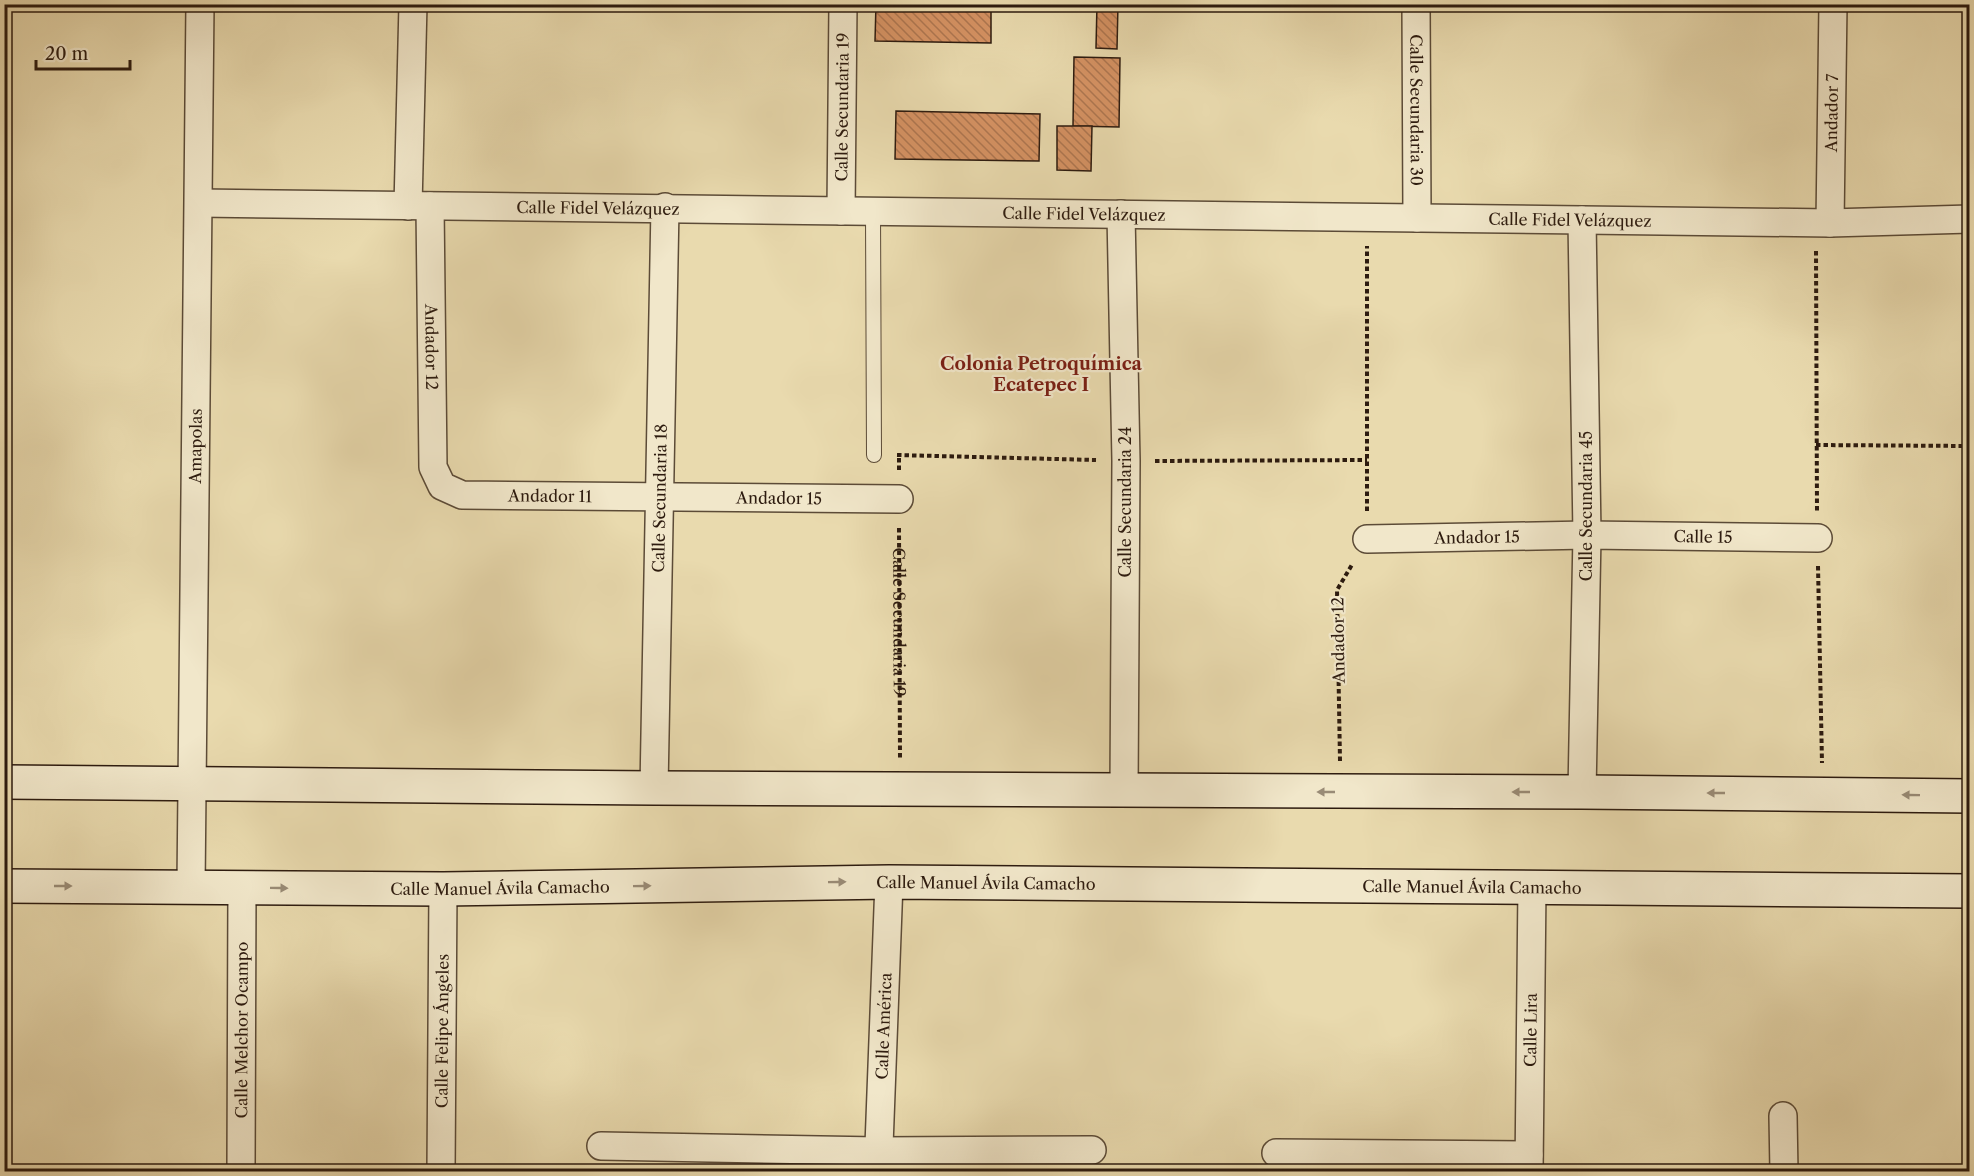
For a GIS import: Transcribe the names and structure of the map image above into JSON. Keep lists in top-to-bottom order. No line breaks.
{"streets":{"street":["Calle Secundaria 19","Calle Secundaria 30","Andador 7","Calle Fidel Velázquez","Andador 12","Amapolas","Andador 11","Calle Secundaria 18","Andador 15","Calle Secundaria 24","Calle Secundaria 45","Calle 15","Calle Manuel Ávila Camacho","Calle América","Calle Melchor Ocampo","Calle Lira","Calle Felipe Ángeles"]},"crossings":[["Calle Secundaria 19","Calle Fidel Velázquez"],["Calle Secundaria 19","Andador 15"],["Calle Secundaria 30","Calle Fidel Velázquez"],["Andador 7","Calle Fidel Velázquez"],["Calle Fidel Velázquez","Andador 12"],["Calle Fidel Velázquez","Amapolas"],["Calle Fidel Velázquez","Calle Secundaria 18"],["Calle Fidel Velázquez","Calle Secundaria 24"],["Calle Fidel Velázquez","Calle Secundaria 45"],["Andador 12","Andador 11"],["Andador 12","Andador 15"],["Amapolas","Calle Manuel Ávila Camacho"],["Andador 11","Calle Secundaria 18"],["Andador 11","Andador 15"],["Calle Secundaria 18","Andador 15"],["Andador 15","Calle Secundaria 45"],["Andador 15","Calle 15"],["Calle Secundaria 45","Calle 15"],["Calle Manuel Ávila Camacho","Calle América"],["Calle Manuel Ávila Camacho","Calle Melchor Ocampo"],["Calle Manuel Ávila Camacho","Calle Lira"],["Calle Manuel Ávila Camacho","Calle Felipe Ángeles"]],"districts":["Colonia Petroquímica Ecatepec I"],"scale_bar":"20 m"}
